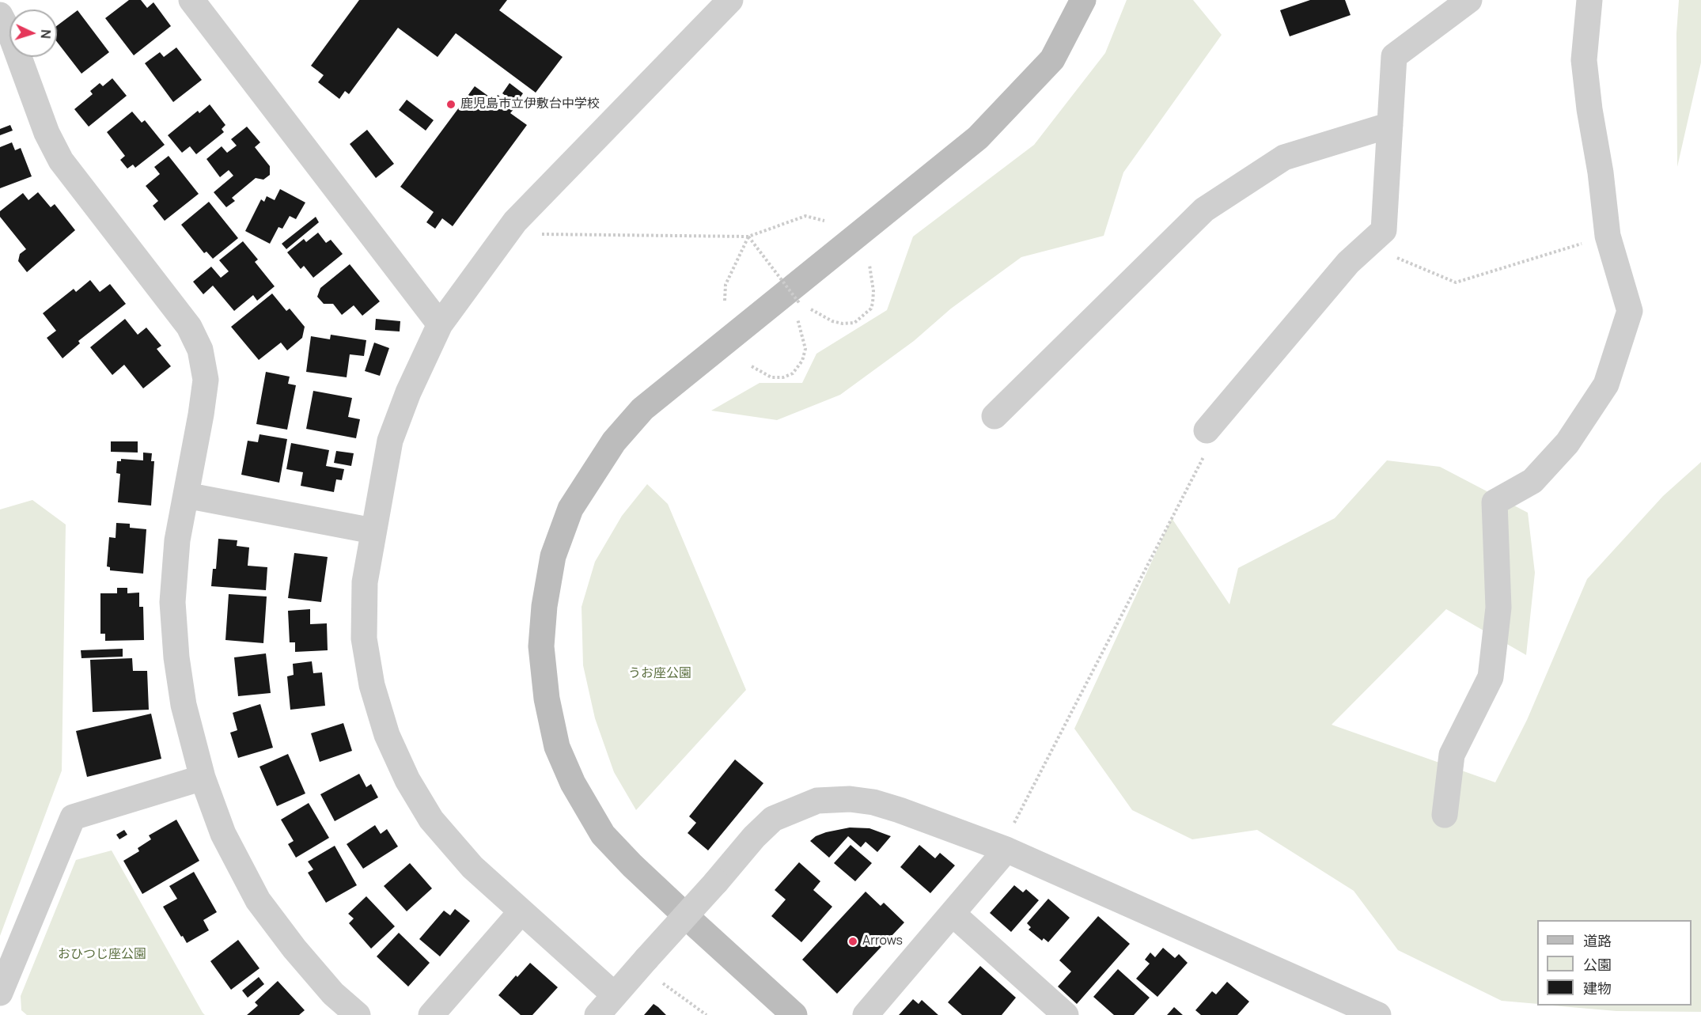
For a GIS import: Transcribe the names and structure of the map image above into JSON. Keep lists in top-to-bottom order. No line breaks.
{"parks":["うお座公園","おひつじ座公園"],"places":["鹿児島市立伊敷台中学校","Arrows"],"legend":["道路","公園","建物"],"north":"right"}
